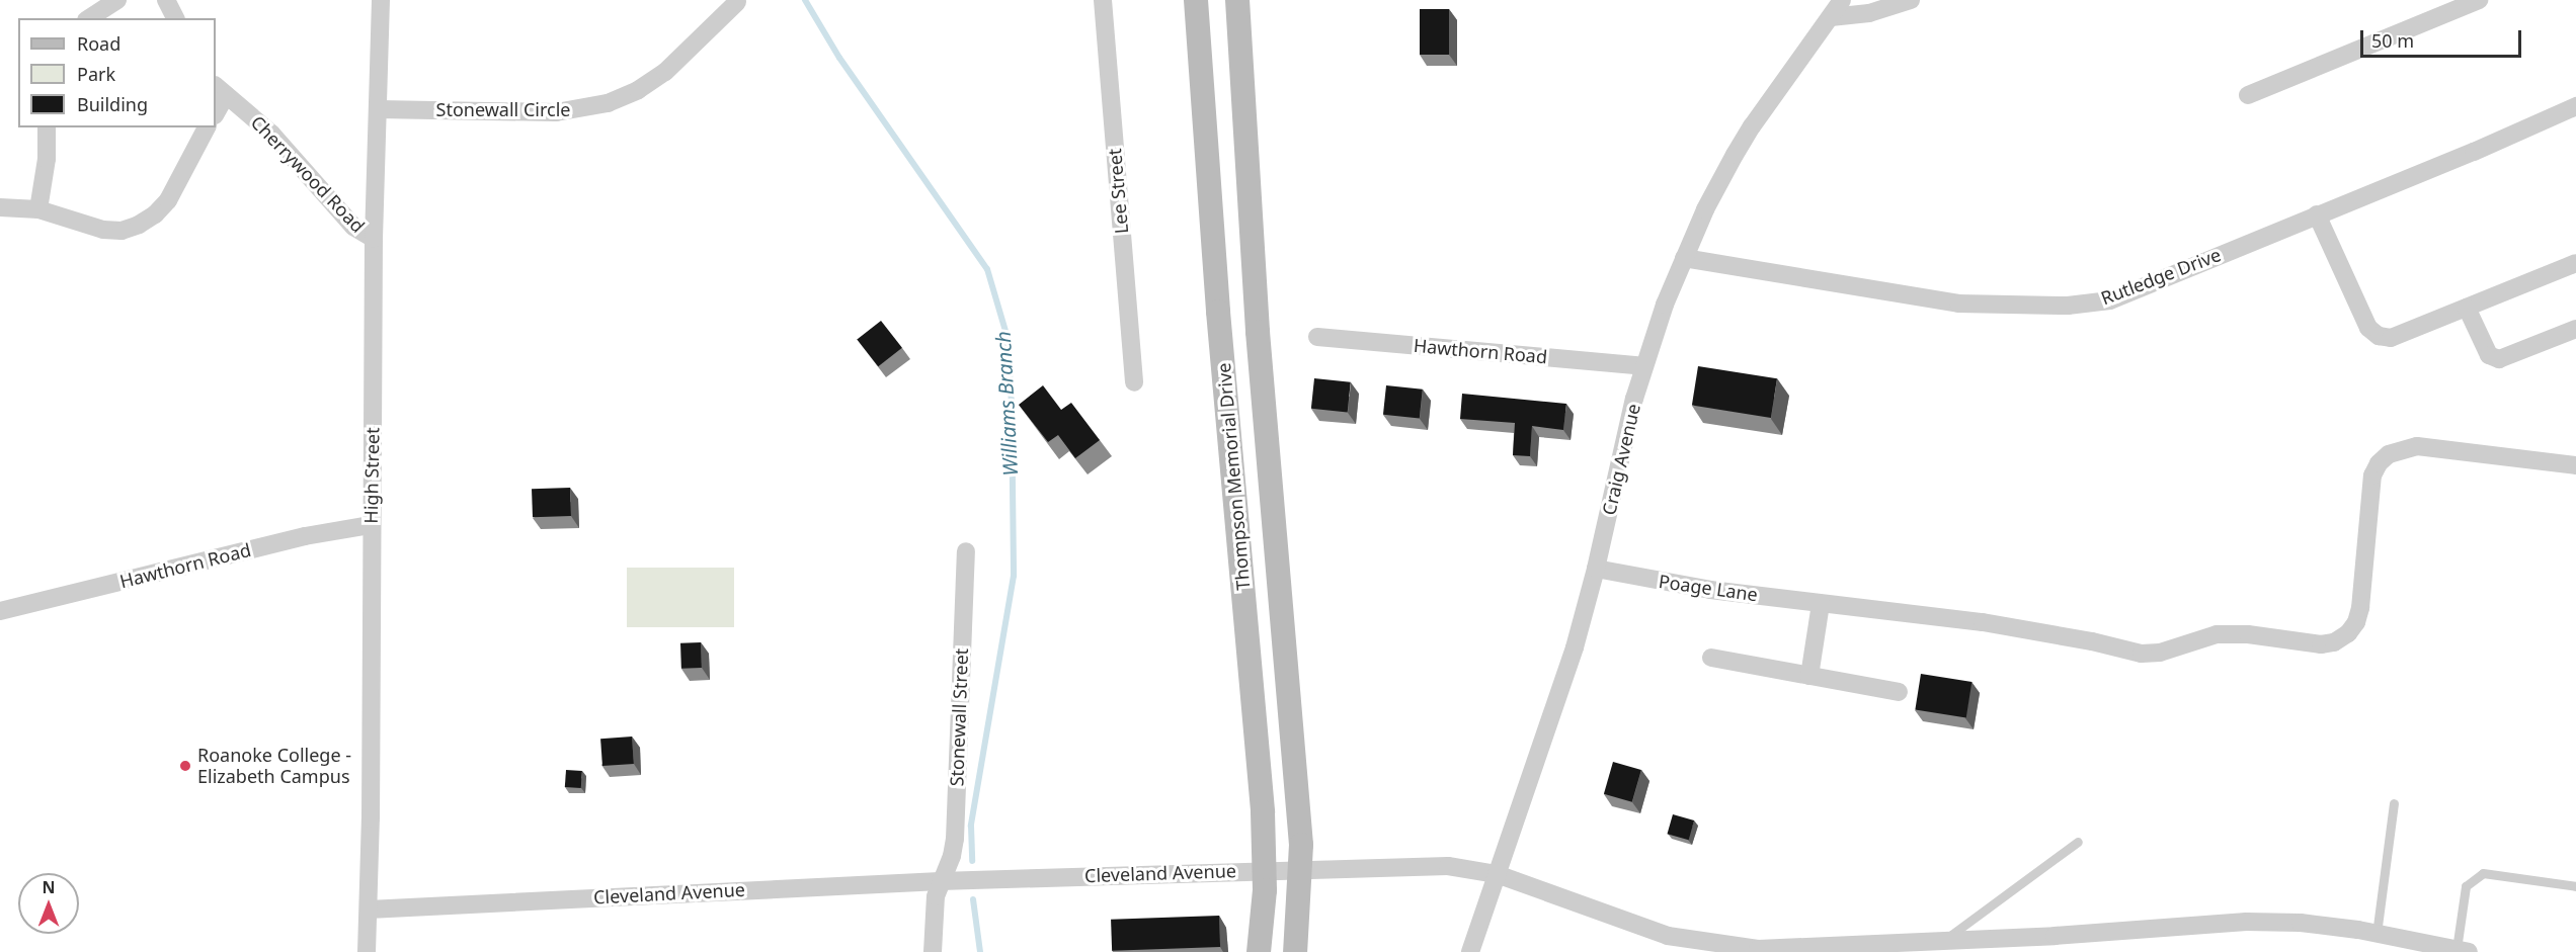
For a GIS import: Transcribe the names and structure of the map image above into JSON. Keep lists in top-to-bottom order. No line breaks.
{"streets":{"main road":["Thompson Memorial Drive"],"street":["Stonewall Circle","Cherrywood Road","Lee Street","Rutledge Drive","Hawthorn Road","Craig Avenue","High Street","Poage Lane","Stonewall Street","Cleveland Avenue"]},"crossings":[["Stonewall Circle","High Street"],["Cherrywood Road","High Street"],["Rutledge Drive","Craig Avenue"],["Hawthorn Road","Craig Avenue"],["Hawthorn Road","High Street"],["Craig Avenue","Poage Lane"],["Craig Avenue","Cleveland Avenue"],["High Street","Cleveland Avenue"],["Thompson Memorial Drive","Cleveland Avenue"],["Stonewall Street","Cleveland Avenue"]],"water":["Williams Branch"],"places":["Roanoke College - Elizabeth Campus"],"legend":["Road","Park","Building"],"scale_bar":"50 m","north":"top"}
